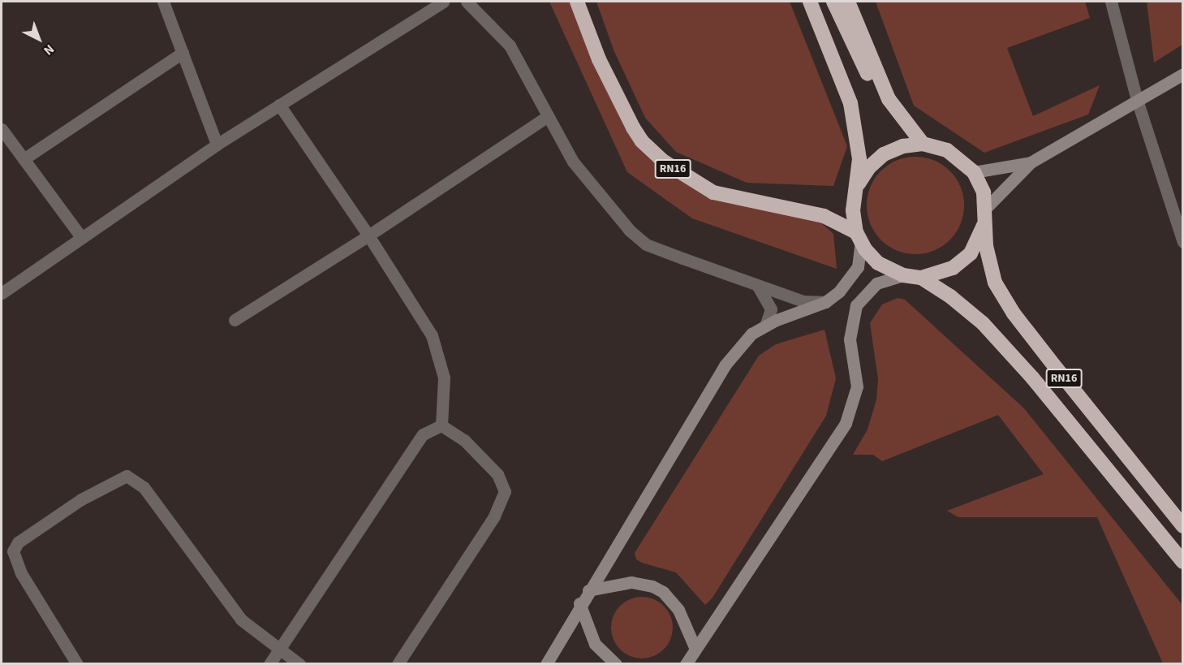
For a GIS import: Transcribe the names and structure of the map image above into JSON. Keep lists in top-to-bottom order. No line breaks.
{"streets":{"highway":["RN16"]},"north":"bottom right"}
